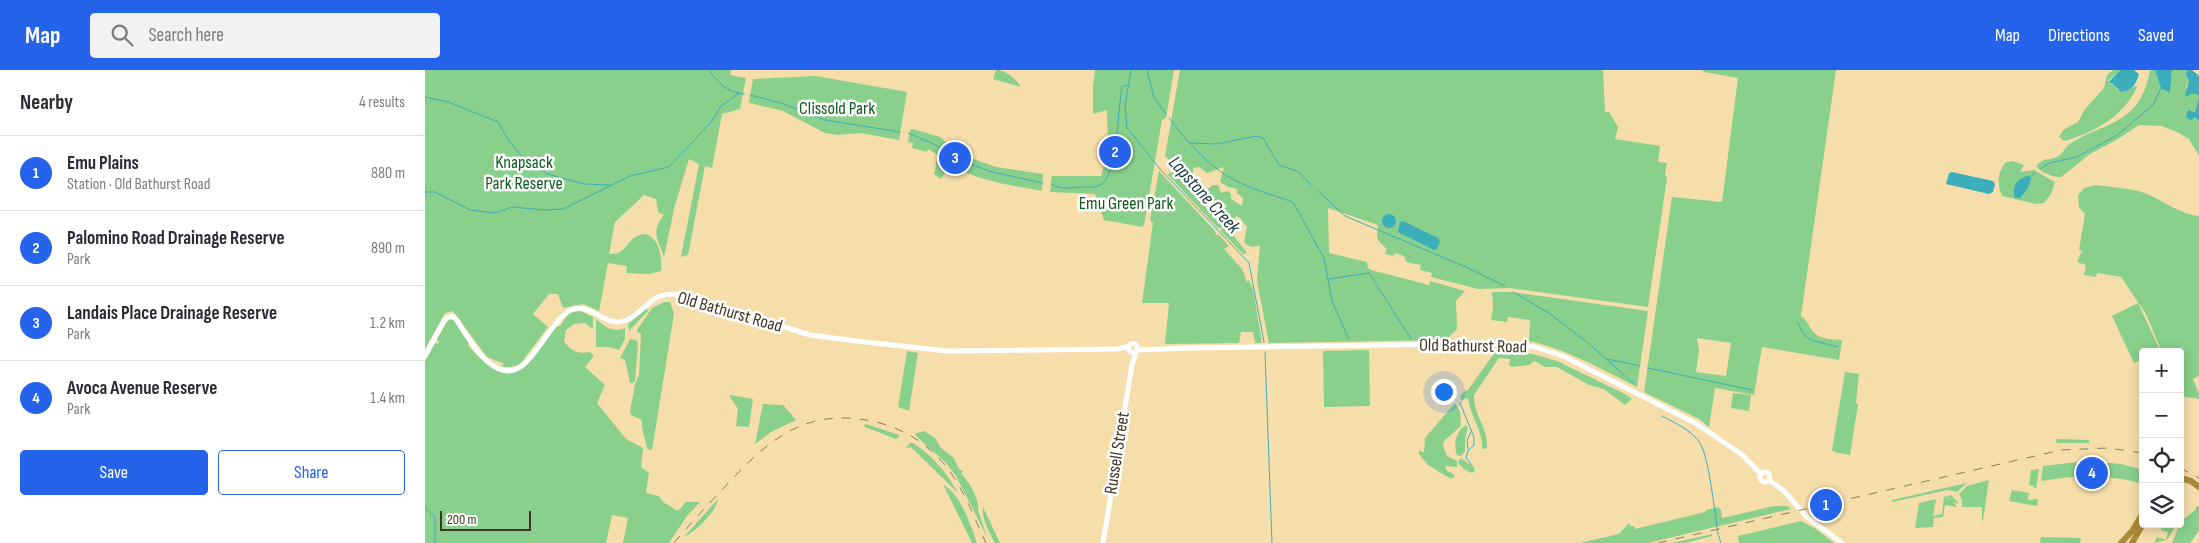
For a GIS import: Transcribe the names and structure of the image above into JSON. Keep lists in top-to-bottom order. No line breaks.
{"streets":{"main road":["Old Bathurst Road","Russell Street"]},"crossings":[["Old Bathurst Road","Russell Street"]],"water":["Lapstone Creek"],"parks":["Clissold Park","Knapsack Park Reserve","Emu Green Park"],"scale_bar":"200 m","page":{"header":"Map","search":"Search here","nav":["Map","Directions","Saved"],"heading":["Nearby","4 results"],"pins":["2","3","4","1"],"list":[{"mark":"1","name":"Emu Plains","note":"Station · Old Bathurst Road","value":"880 m"},{"mark":"2","name":"Palomino Road Drainage Reserve","note":"Park","value":"890 m"},{"mark":"3","name":"Landais Place Drainage Reserve","note":"Park","value":"1.2 km"},{"mark":"4","name":"Avoca Avenue Reserve","note":"Park","value":"1.4 km"}],"map_buttons":["+","−"],"buttons":["Save","Share"],"scale":"200 m"}}
